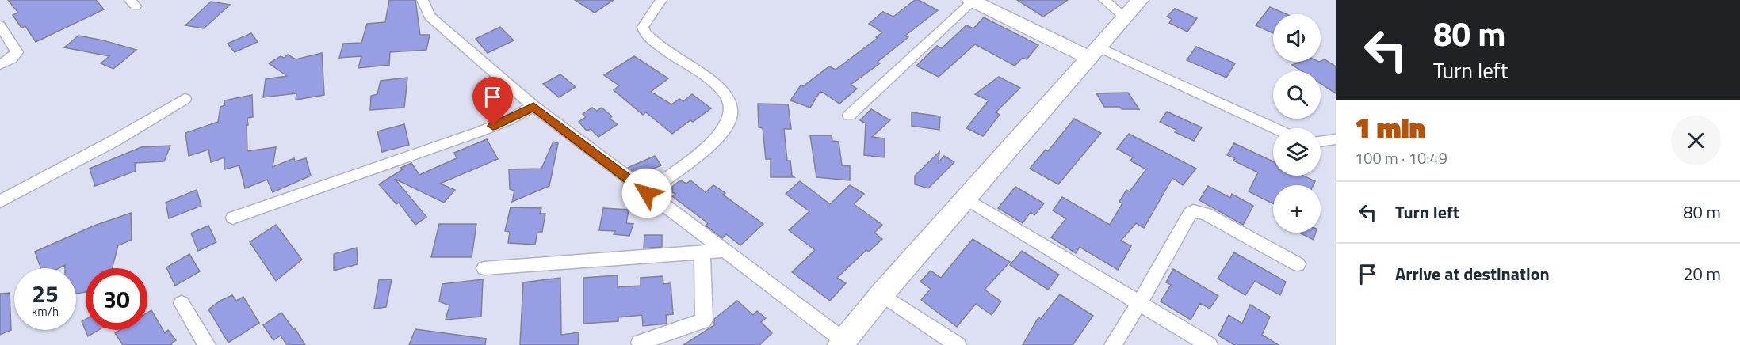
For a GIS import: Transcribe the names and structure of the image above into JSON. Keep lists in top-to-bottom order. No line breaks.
{"page":{"turn":["80 m","Turn left"],"map_buttons":"+","heading":["1 min","100 m · 10:49"],"list":[{"name":"Turn left","value":"80 m"},{"name":"Arrive at destination","value":"20 m"}],"speed":"25 km/h","limit":"30"}}
